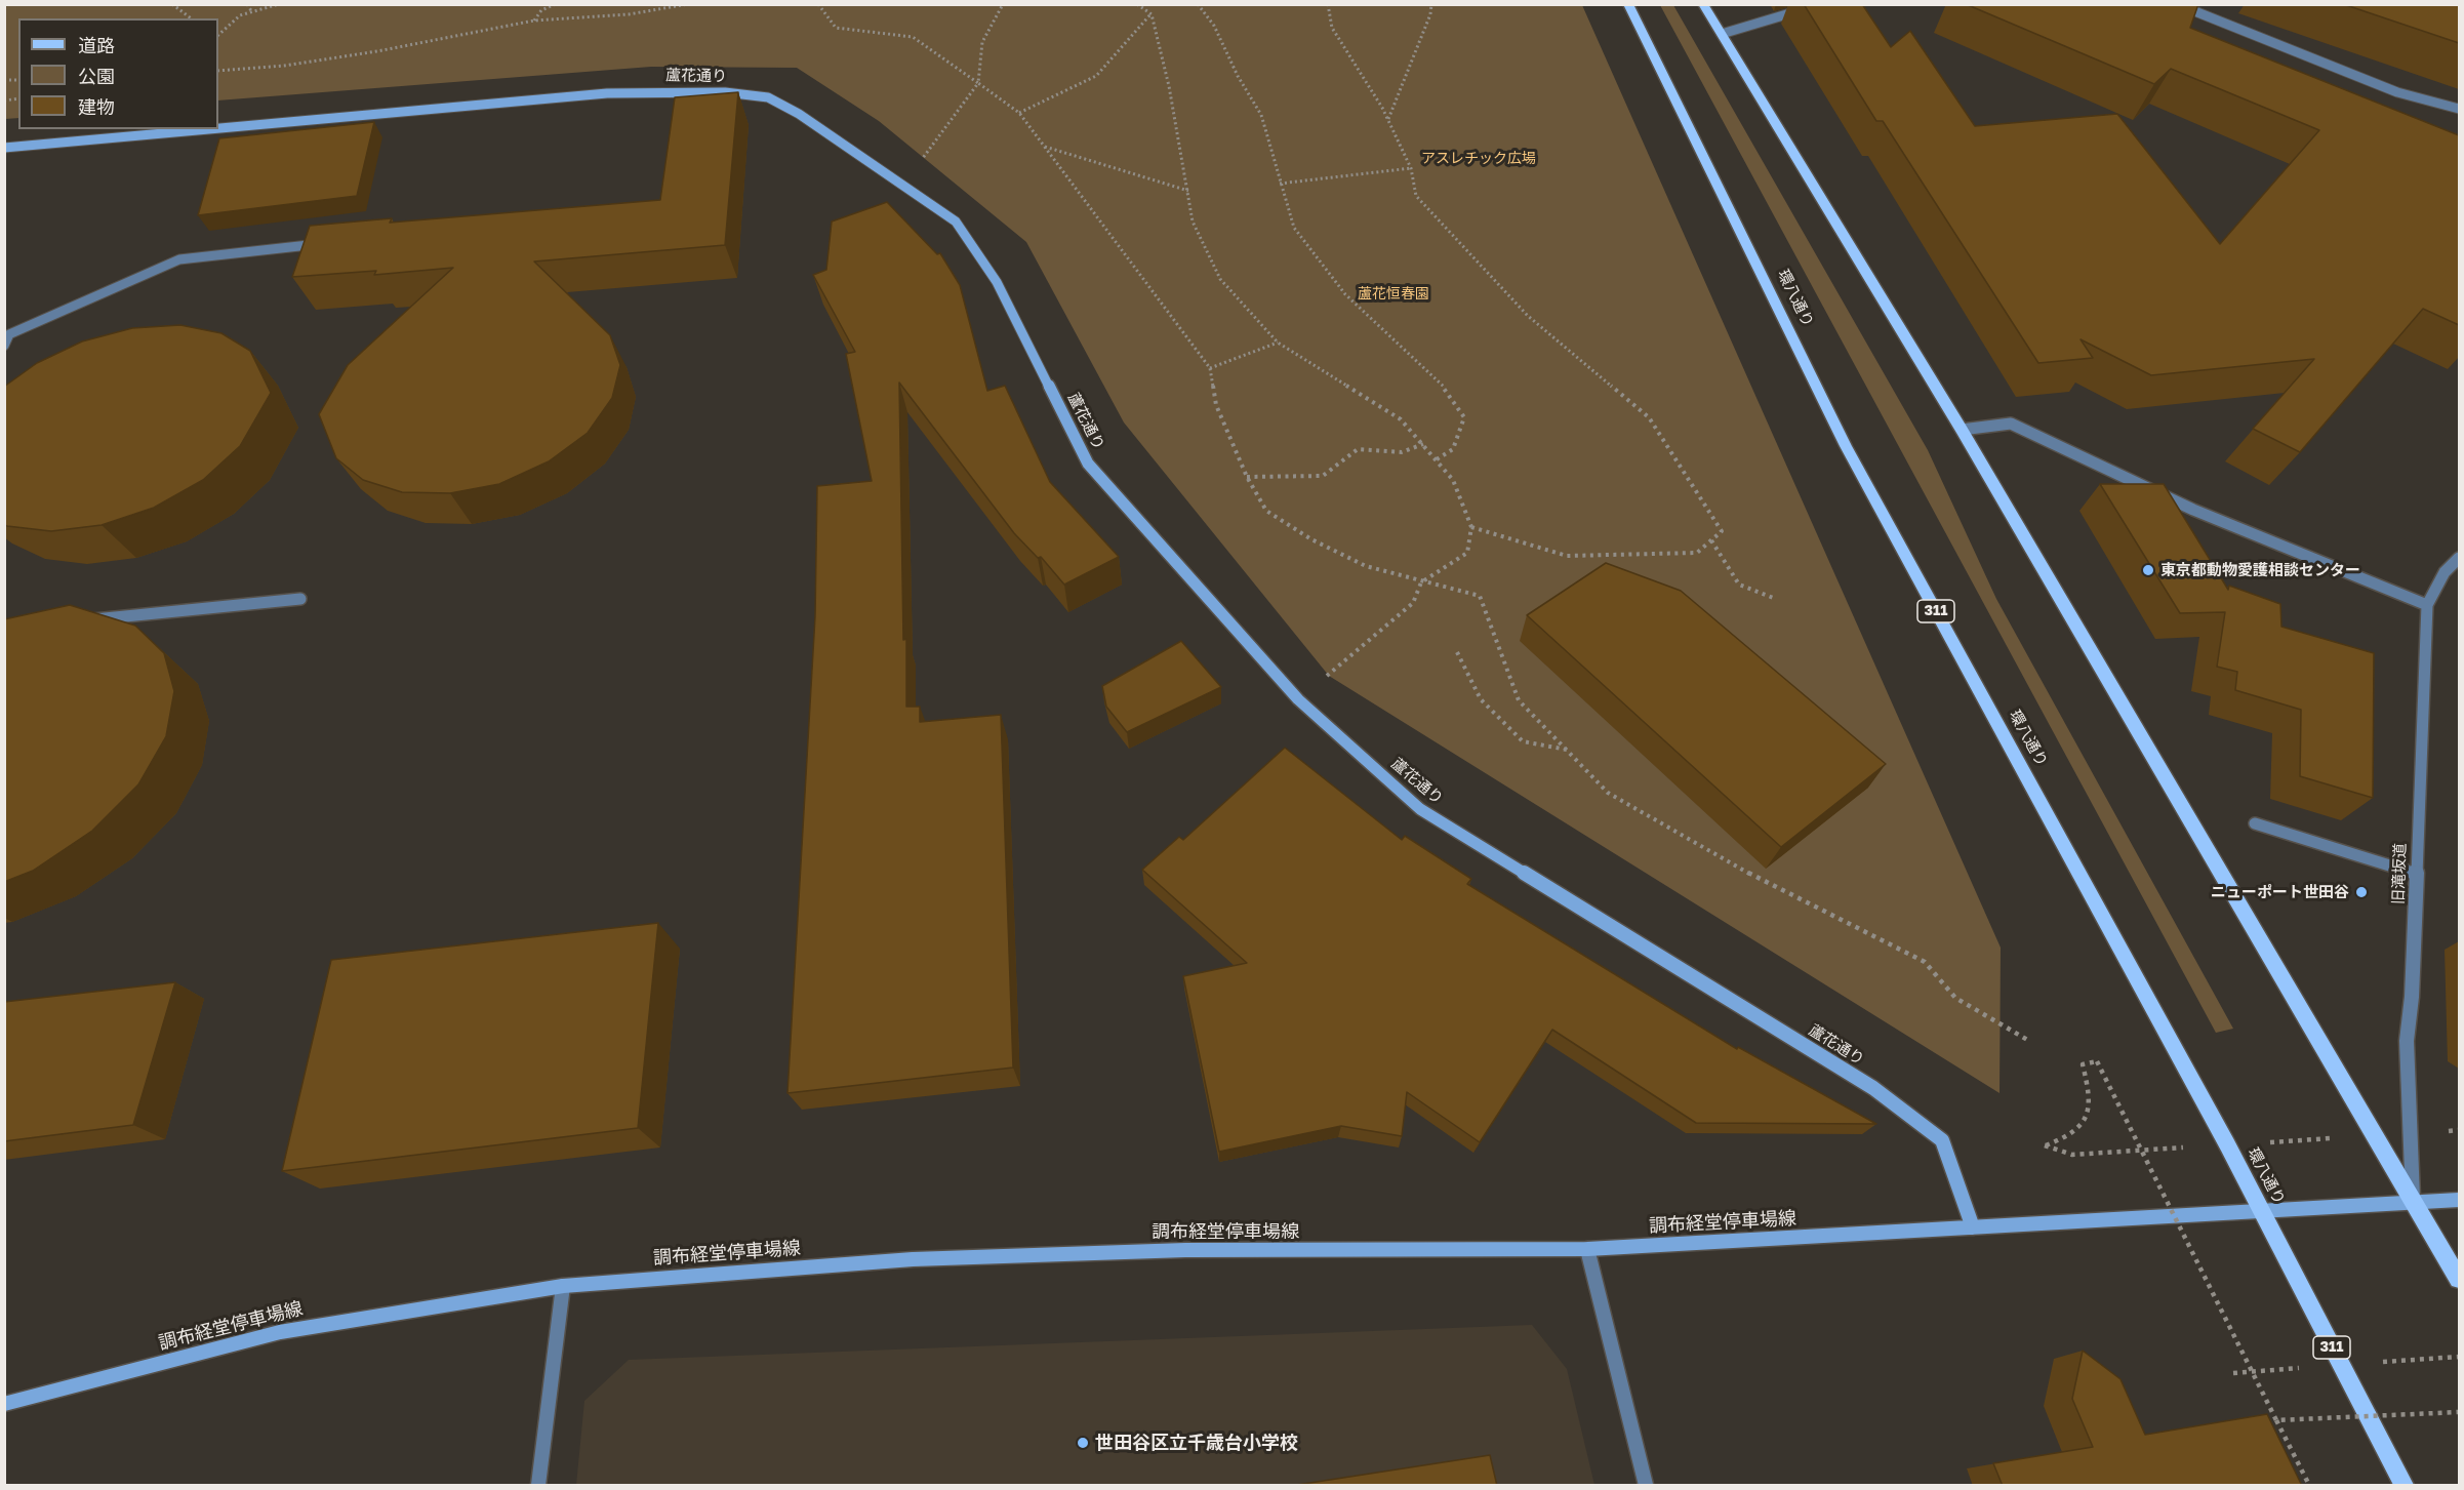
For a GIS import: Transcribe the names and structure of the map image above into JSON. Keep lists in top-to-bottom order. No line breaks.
{"streets":{"main road":["環八通り","311"],"street":["蘆花通り","旧滝坂道","調布経堂停車場線"]},"crossings":[["蘆花通り","調布経堂停車場線"],["環八通り","調布経堂停車場線"],["旧滝坂道","調布経堂停車場線"]],"parks":["アスレチック広場","蘆花恒春園"],"places":["東京都動物愛護相談センター","ニューポート世田谷","世田谷区立千歳台小学校"],"legend":["道路","公園","建物"]}
